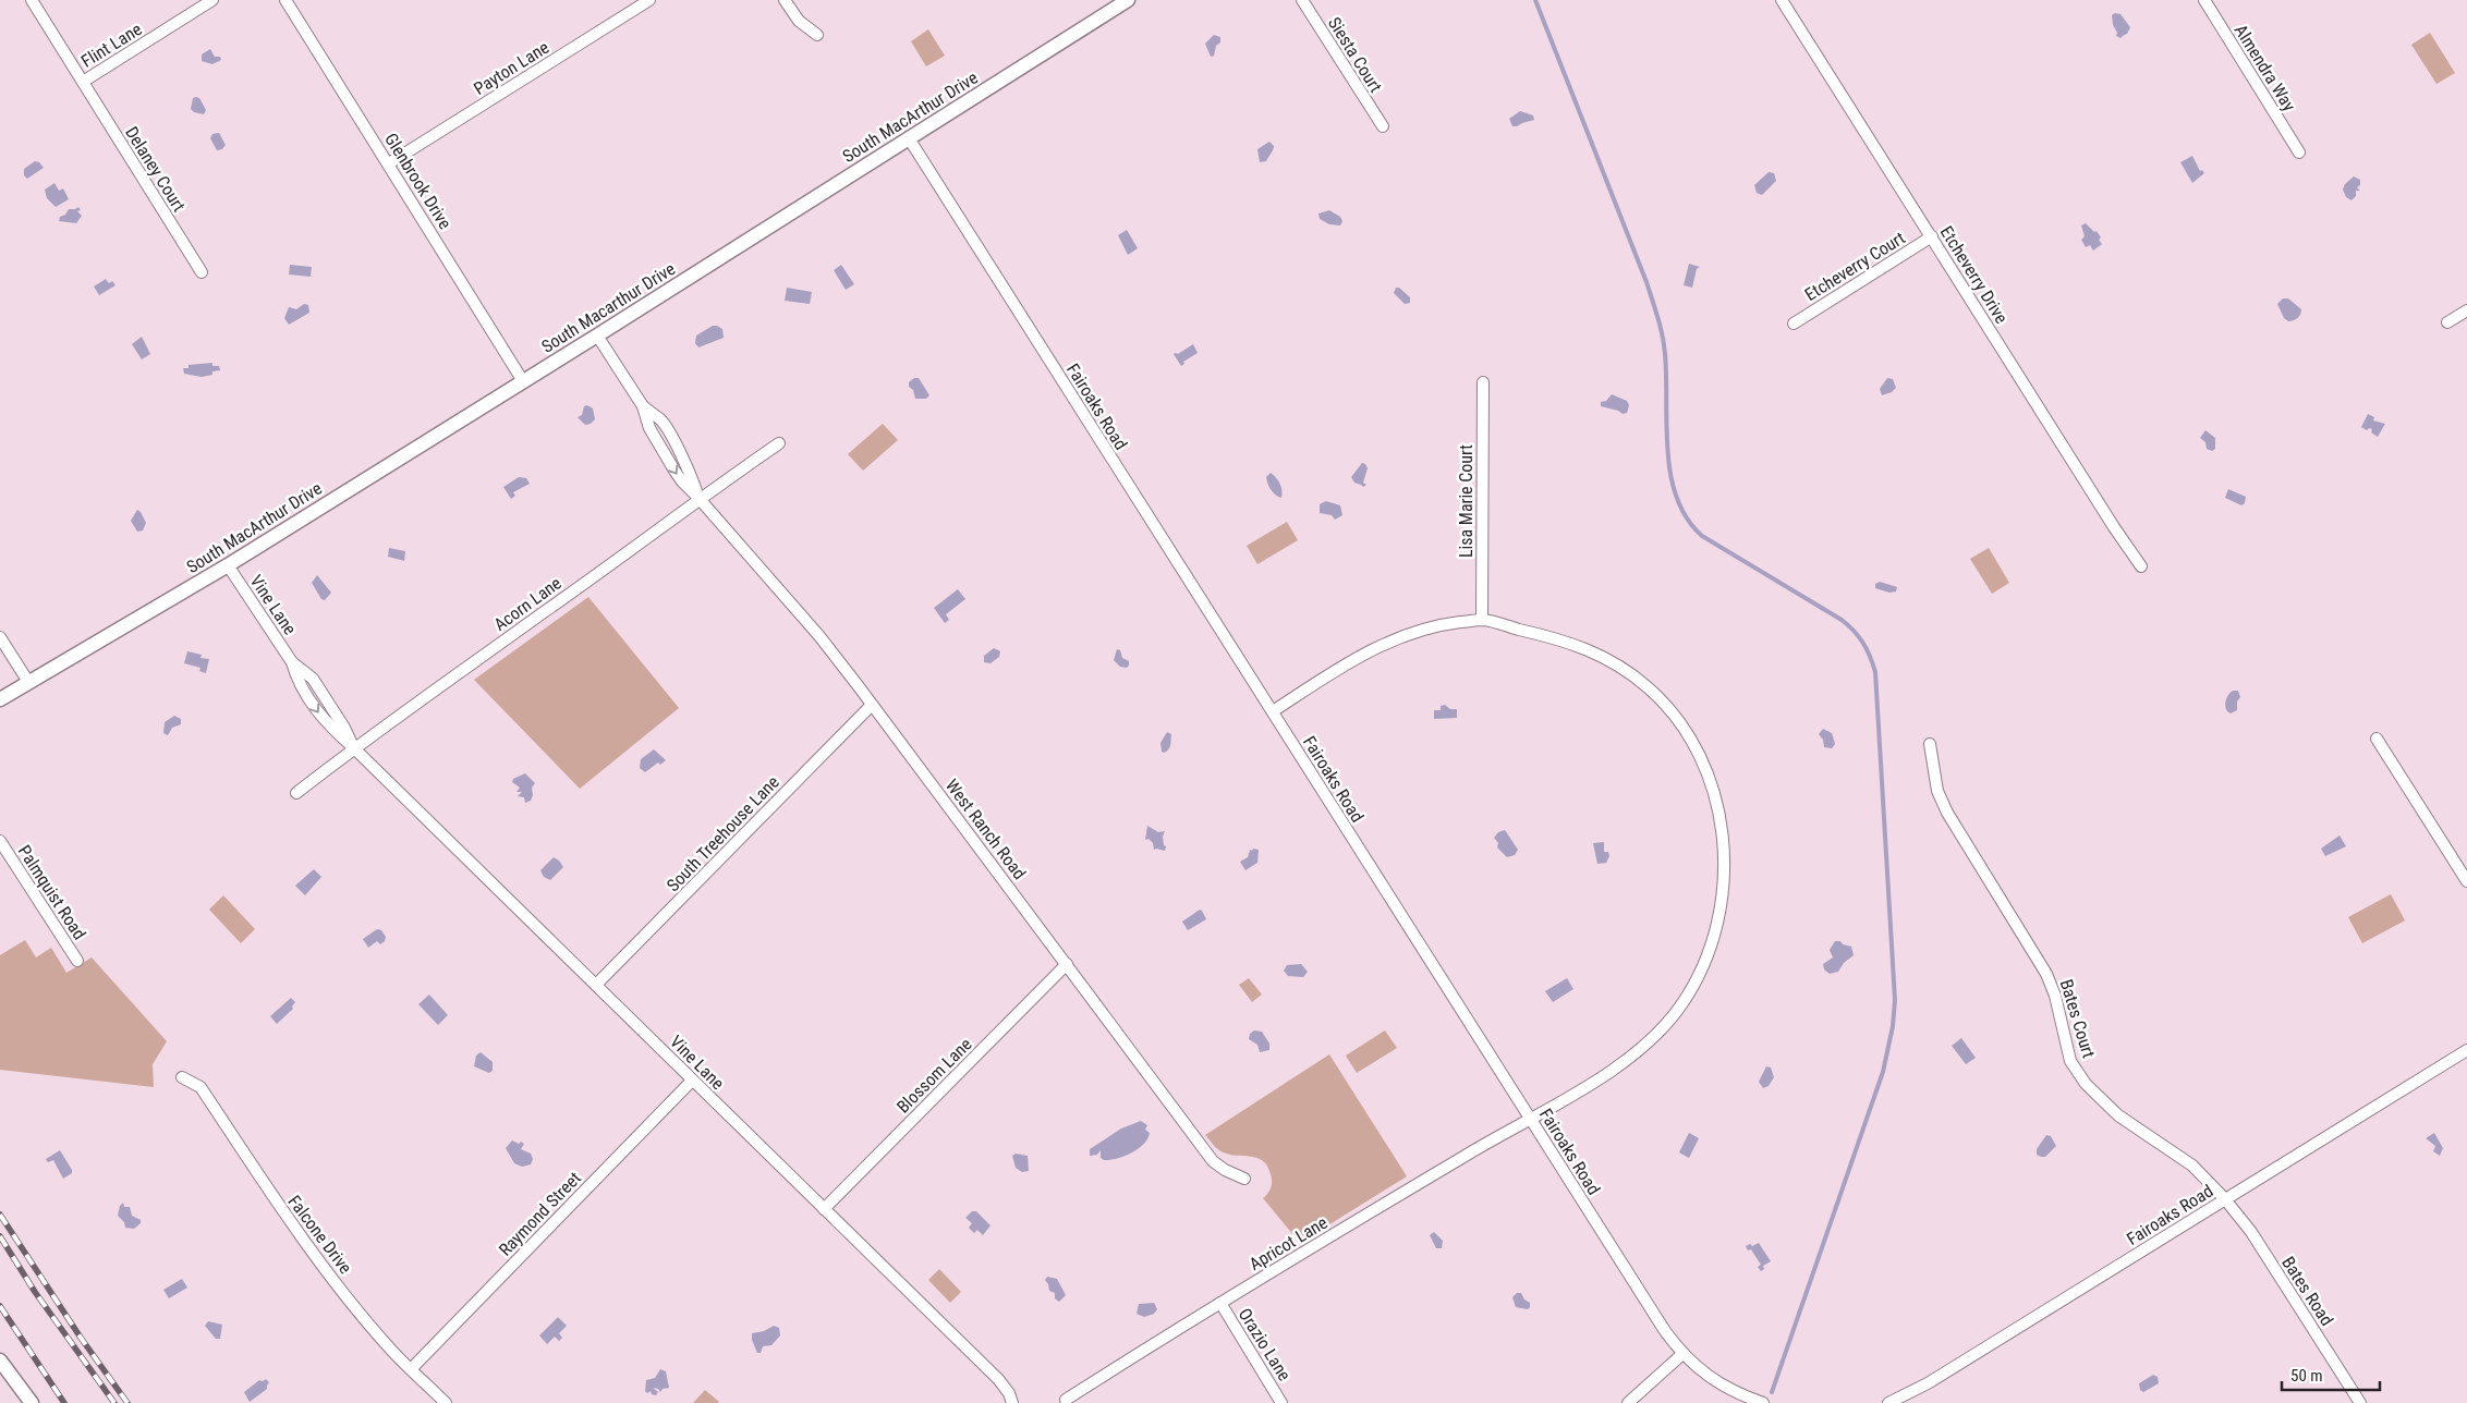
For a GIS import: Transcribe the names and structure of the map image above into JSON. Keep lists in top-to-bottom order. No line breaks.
{"streets":{"street":["Flint Lane","Siesta Court","Payton Lane","Almendra Way","South MacArthur Drive","Delaney Court","Glenbrook Drive","Etcheverry Court","Etcheverry Drive","South Macarthur Drive","Fairoaks Road","Lisa Marie Court","Acorn Lane","Vine Lane","West Ranch Road","South Treehouse Lane","Palmquist Road","Bates Court","Blossom Lane","Raymond Street","Falcone Drive","Apricot Lane","Bates Road","Orazio Lane"]},"crossings":[["Flint Lane","Delaney Court"],["Payton Lane","Glenbrook Drive"],["South MacArthur Drive","Glenbrook Drive"],["South MacArthur Drive","South Macarthur Drive"],["South MacArthur Drive","Fairoaks Road"],["South MacArthur Drive","Vine Lane"],["Glenbrook Drive","South Macarthur Drive"],["Etcheverry Court","Etcheverry Drive"],["South Macarthur Drive","West Ranch Road"],["Fairoaks Road","Bates Court"],["Fairoaks Road","Apricot Lane"],["Fairoaks Road","Bates Road"],["Lisa Marie Court","Apricot Lane"],["Acorn Lane","Vine Lane"],["Acorn Lane","West Ranch Road"],["Vine Lane","South Treehouse Lane"],["Vine Lane","Blossom Lane"],["Vine Lane","Raymond Street"],["West Ranch Road","South Treehouse Lane"],["West Ranch Road","Blossom Lane"],["Bates Court","Bates Road"],["Raymond Street","Falcone Drive"],["Apricot Lane","Orazio Lane"]],"scale_bar":"50 m"}
